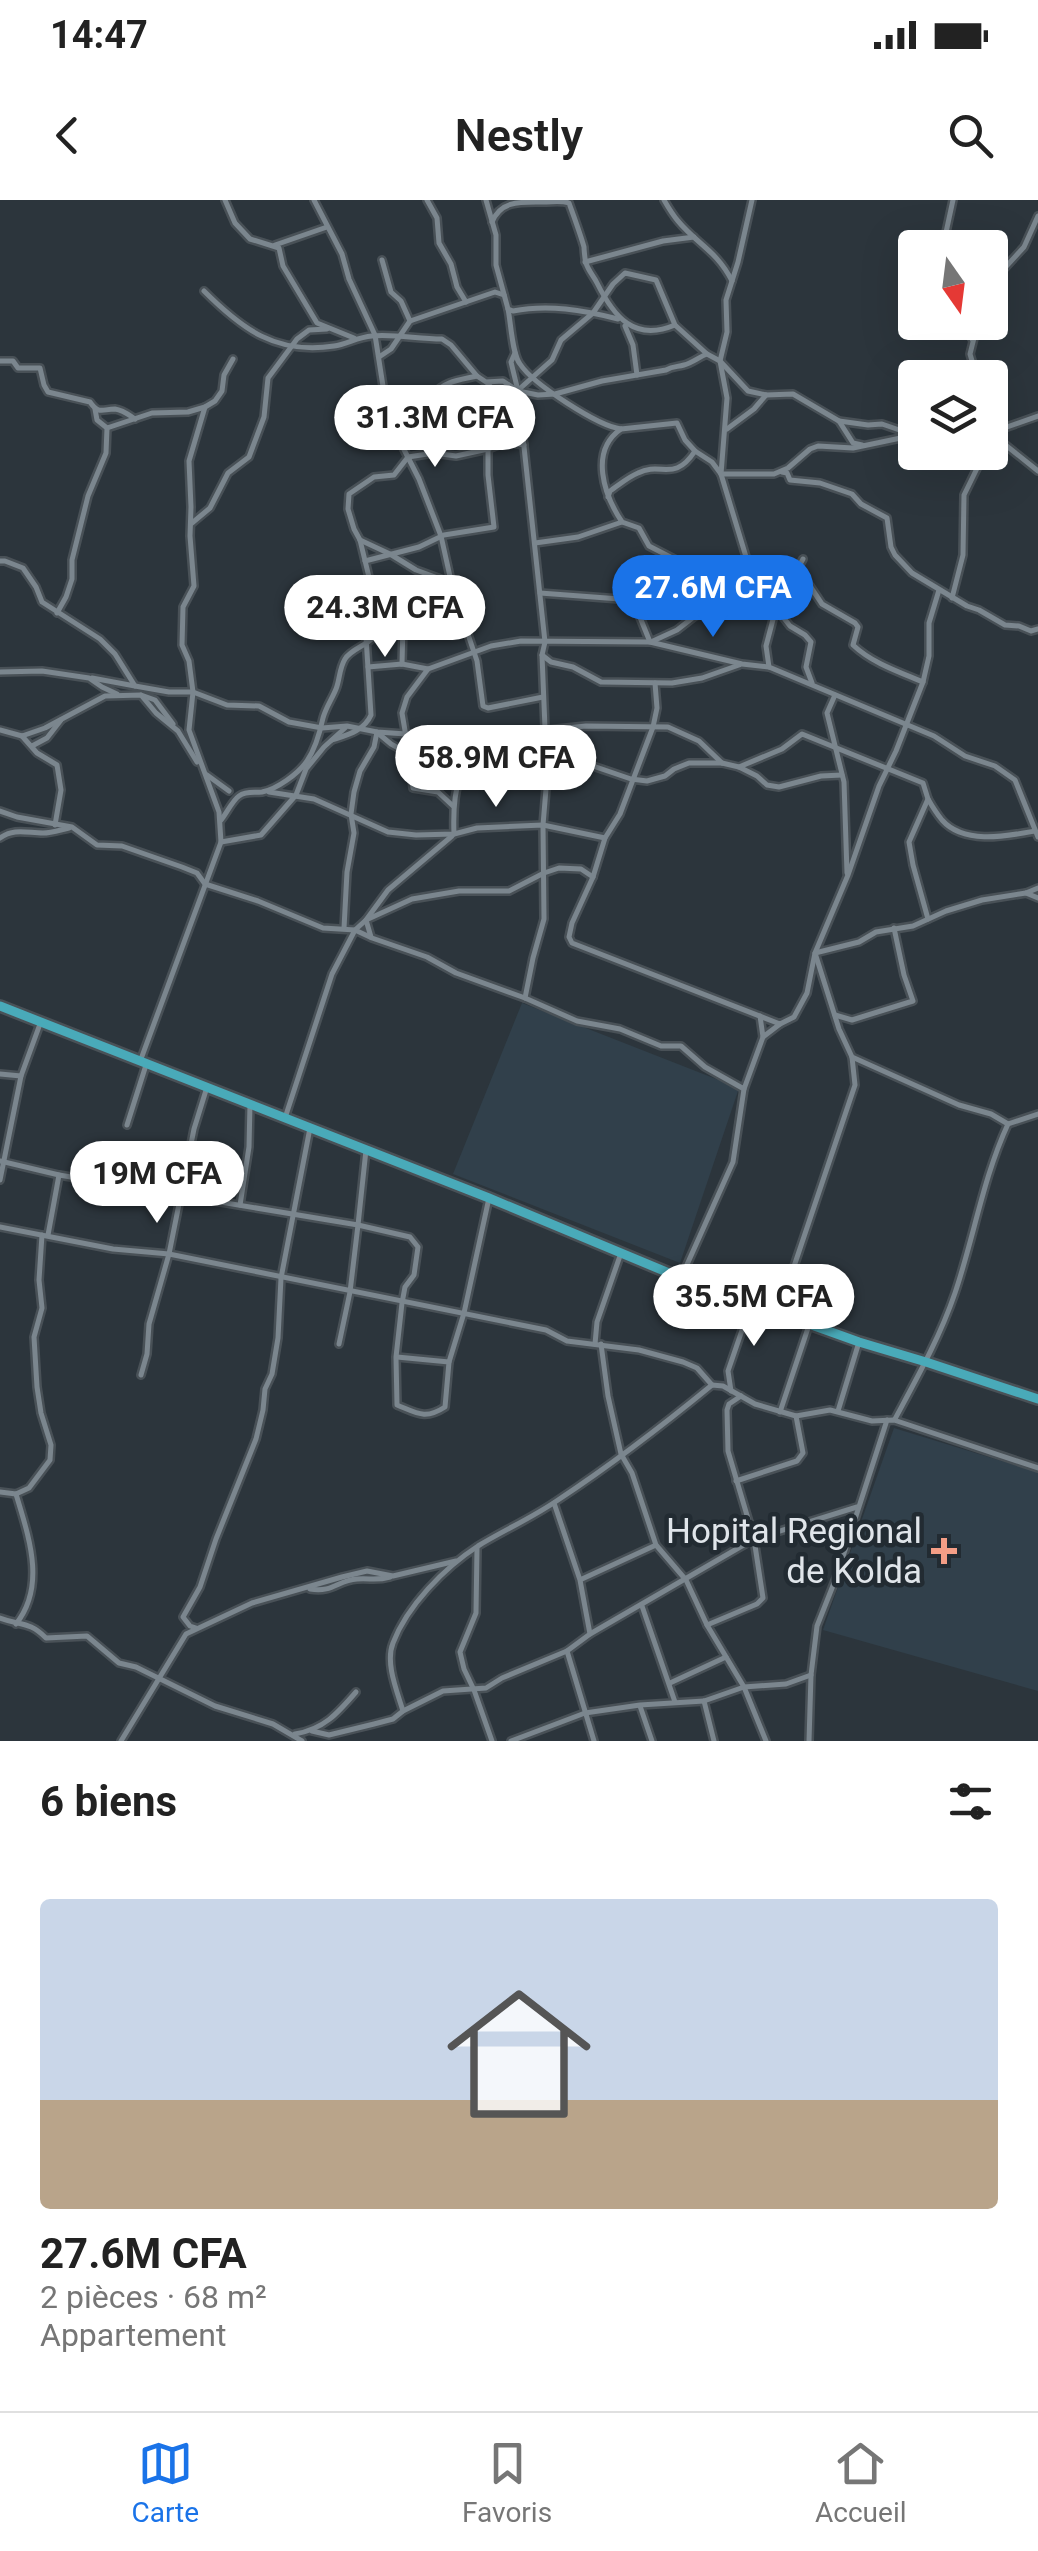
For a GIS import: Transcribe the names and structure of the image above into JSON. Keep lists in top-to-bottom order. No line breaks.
{"places":{"health":["Hopital Regional de Kolda"]},"north":"bottom","page":{"status":"14:47","header":"Nestly","price":["31.3M CFA","27.6M CFA","24.3M CFA","58.9M CFA","19M CFA","35.5M CFA"],"heading":"6 biens","list":[{"name":"27.6M CFA","note":"2 pièces · 68 m² · Appartement"}],"tabs":["Carte","Favoris","Accueil"]}}
